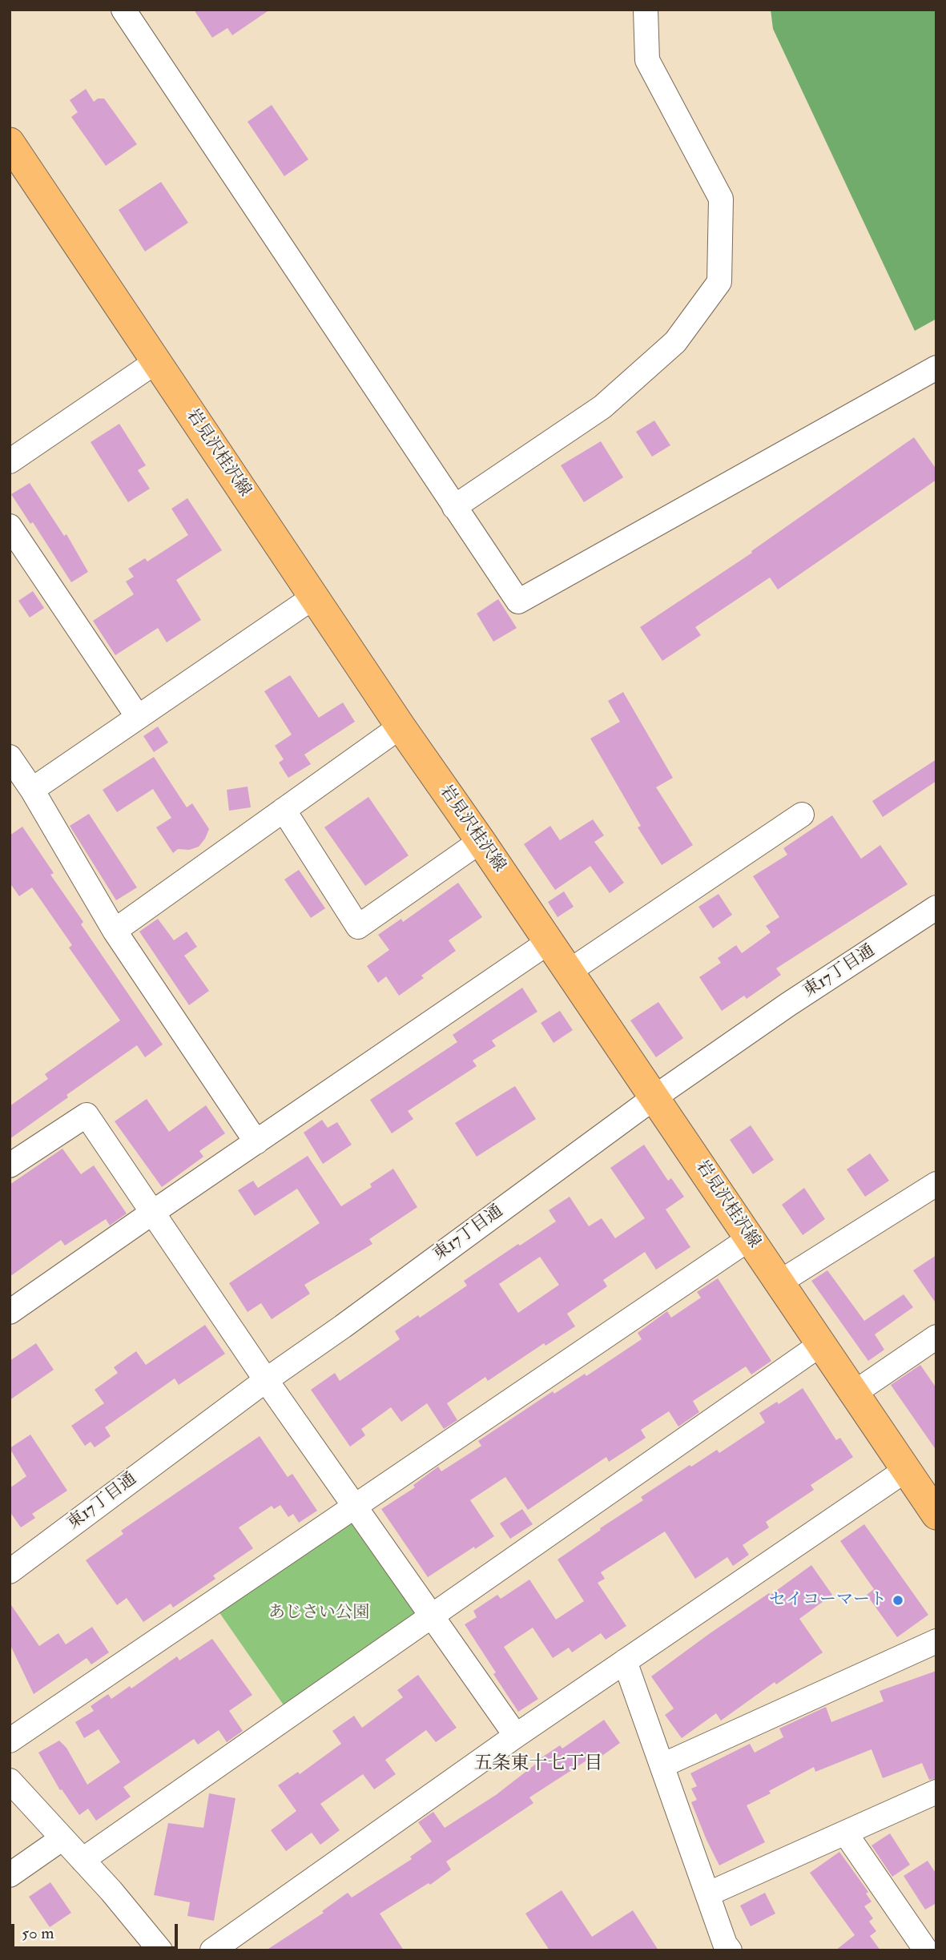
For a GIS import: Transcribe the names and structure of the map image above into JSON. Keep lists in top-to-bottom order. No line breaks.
{"streets":{"main road":["岩見沢桂沢線"],"street":["東17丁目通"]},"crossings":[["岩見沢桂沢線","東17丁目通"]],"districts":["五条東十七丁目"],"parks":["あじさい公園"],"places":["セイコーマート"],"scale_bar":"50 m"}
